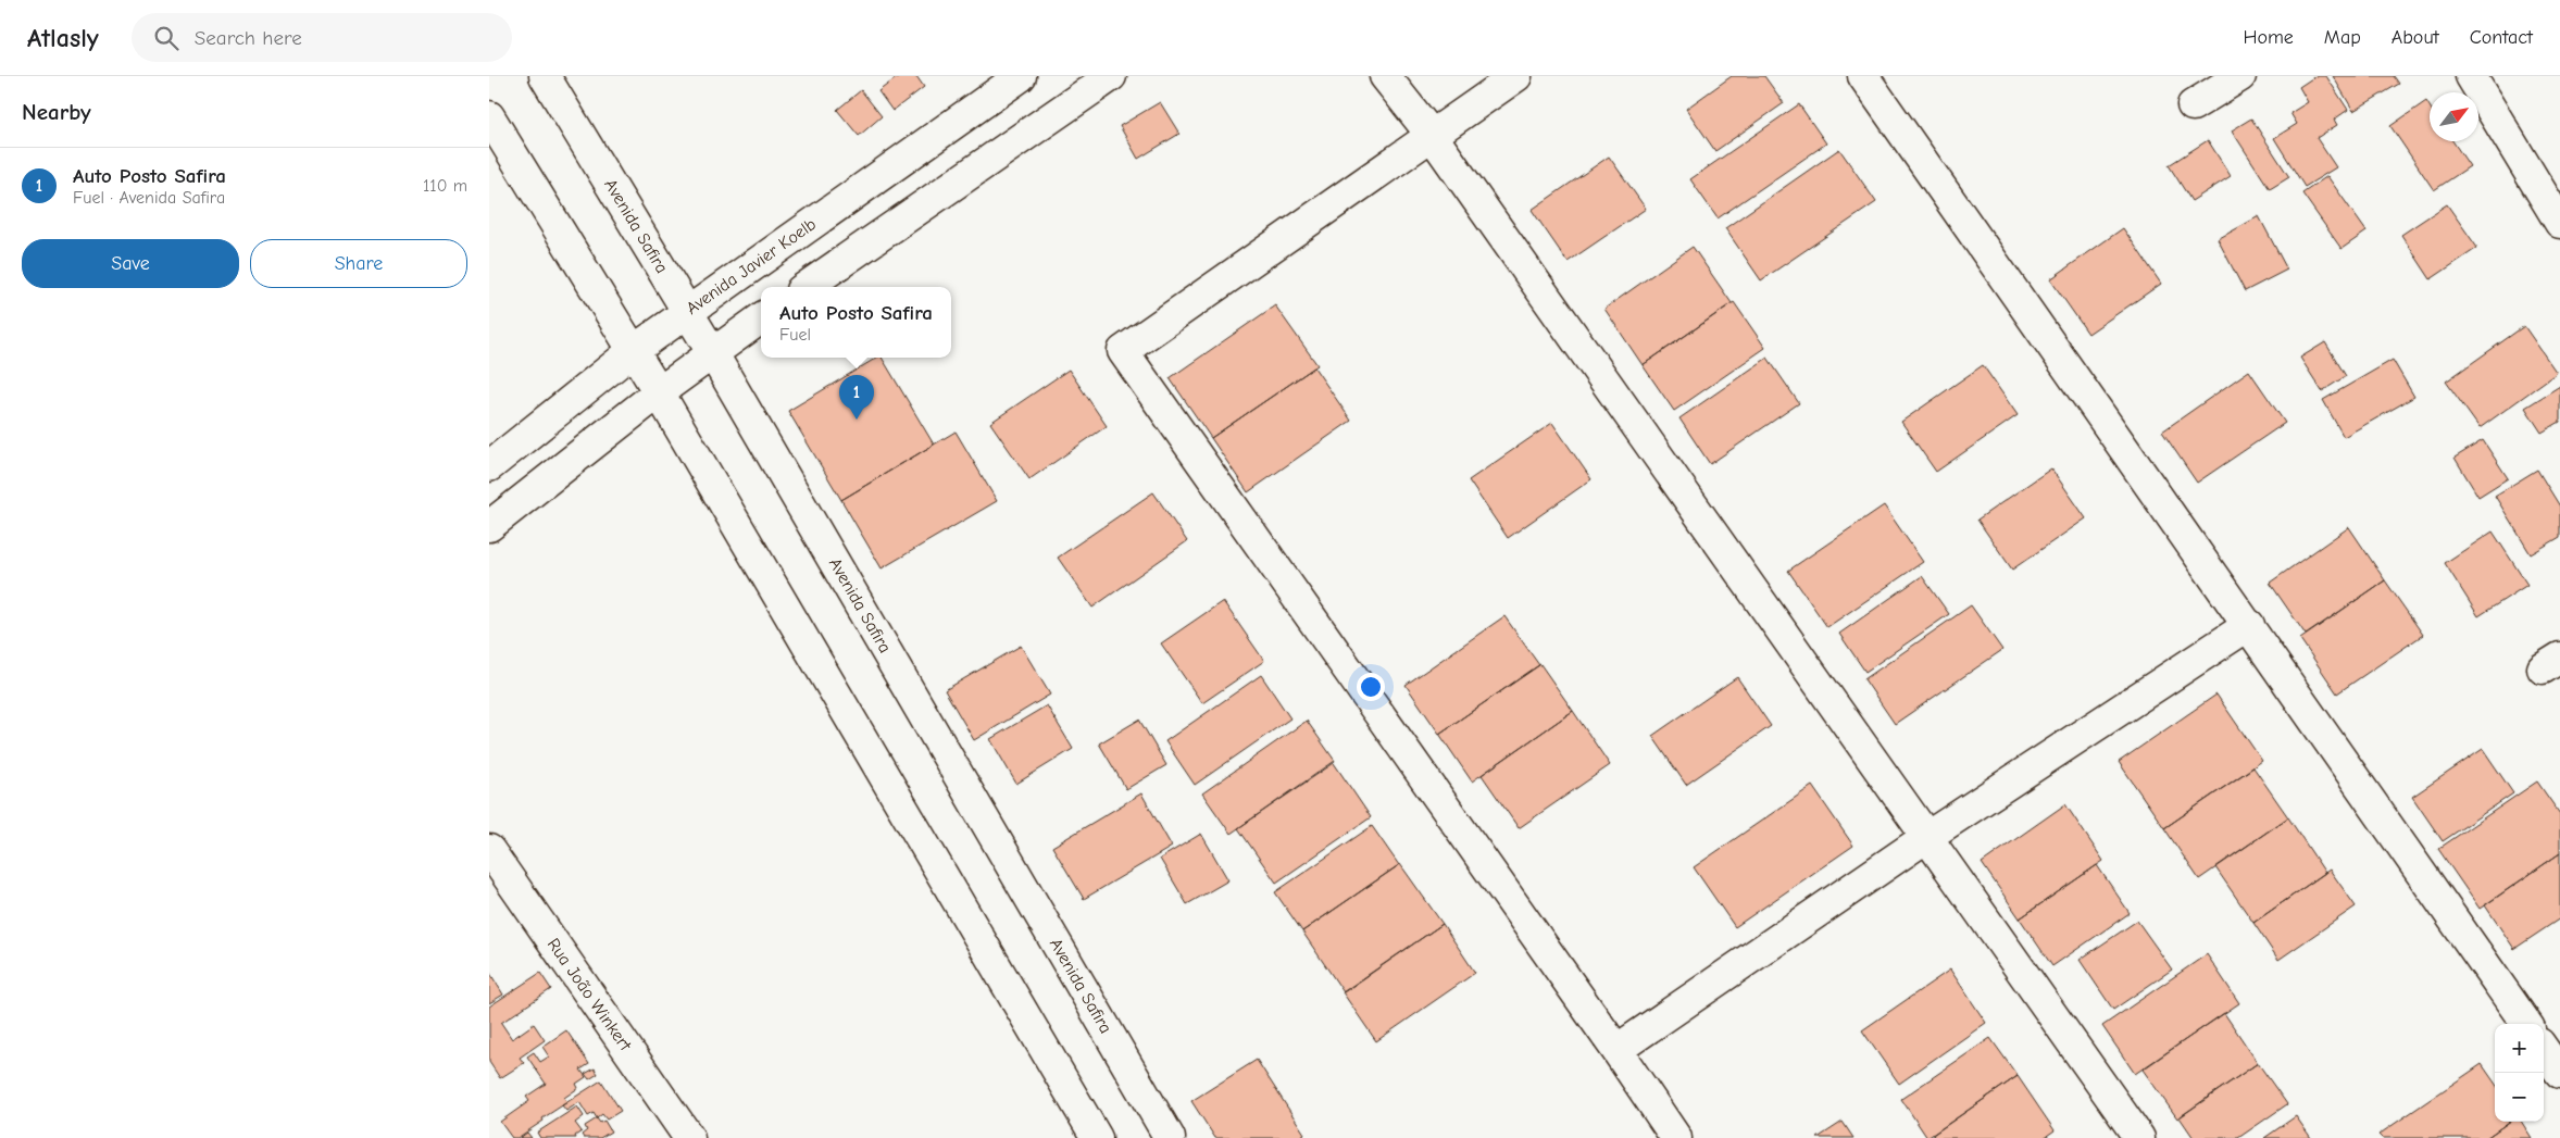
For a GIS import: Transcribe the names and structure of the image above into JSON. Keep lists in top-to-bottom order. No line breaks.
{"streets":{"street":["Avenida Safira","Avenida Javier Koelb","Rua João Winkert"]},"crossings":[["Avenida Safira","Avenida Javier Koelb"]],"north":"top right","page":{"header":"Atlasly","search":"Search here","nav":["Home","Map","About","Contact"],"heading":"Nearby","list":[{"mark":"1","name":"Auto Posto Safira","note":"Fuel · Avenida Safira","value":"110 m"}],"buttons":["Save","Share"],"popup":["Auto Posto Safira","Fuel"],"pins":"1","map_buttons":["+","−"]}}
